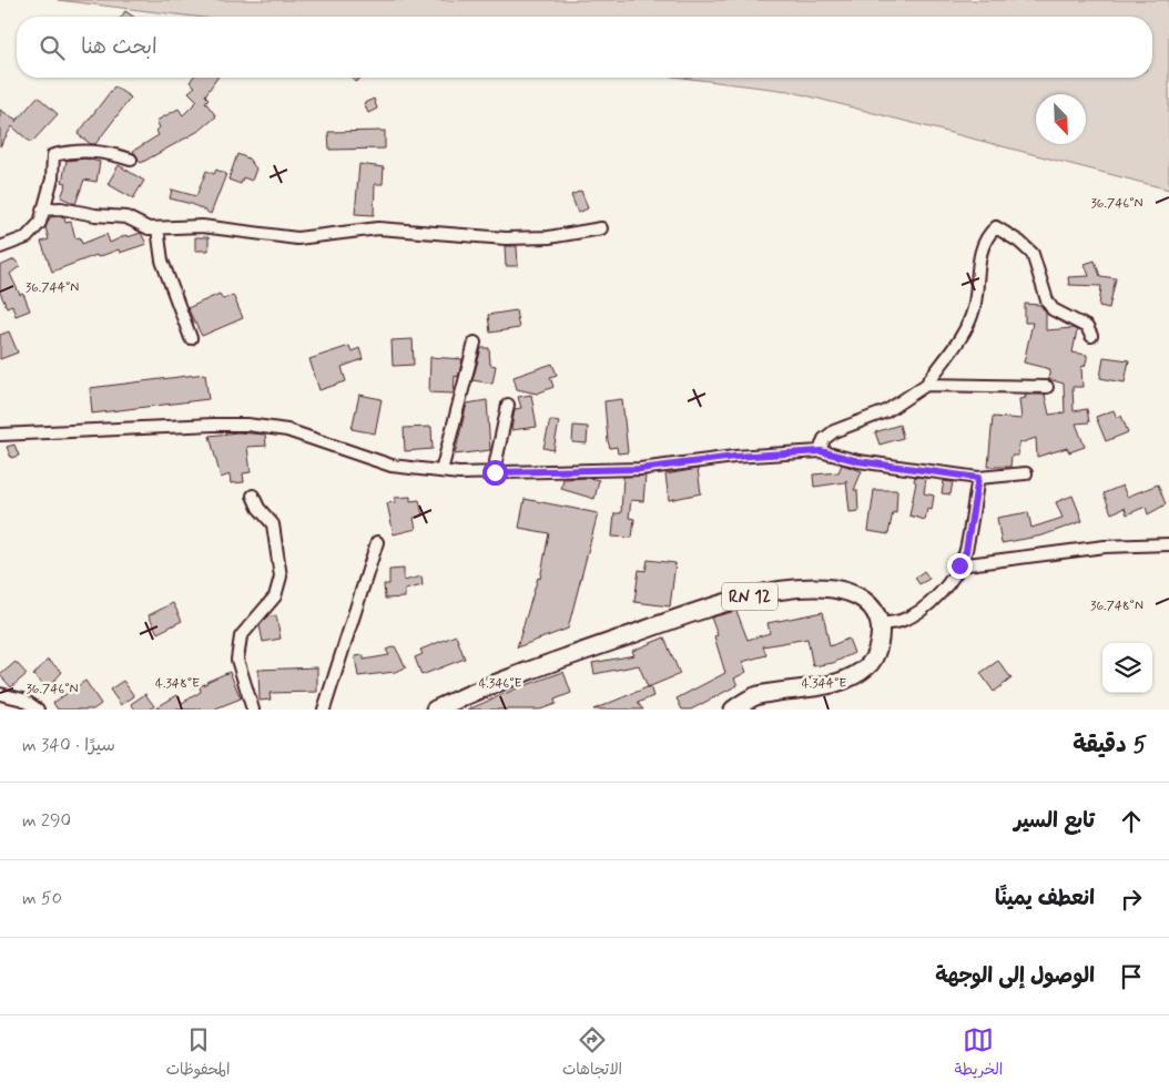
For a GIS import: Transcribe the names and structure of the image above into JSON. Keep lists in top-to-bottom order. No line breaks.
{"streets":{"main road":["RN 12"]},"north":"bottom right","page":{"search":"ابحث هنا","heading":["5 دقيقة","سيرًا · 340 m"],"list":[["تابع السير","290 m"],["انعطف يمينًا","50 m"],"الوصول إلى الوجهة"],"nav":["الخريطة","الاتجاهات","المحفوظات"]},"coordinates":["36.746°N","36.744°N","36.748°N","4.348°E","4.346°E","4.344°E"]}
